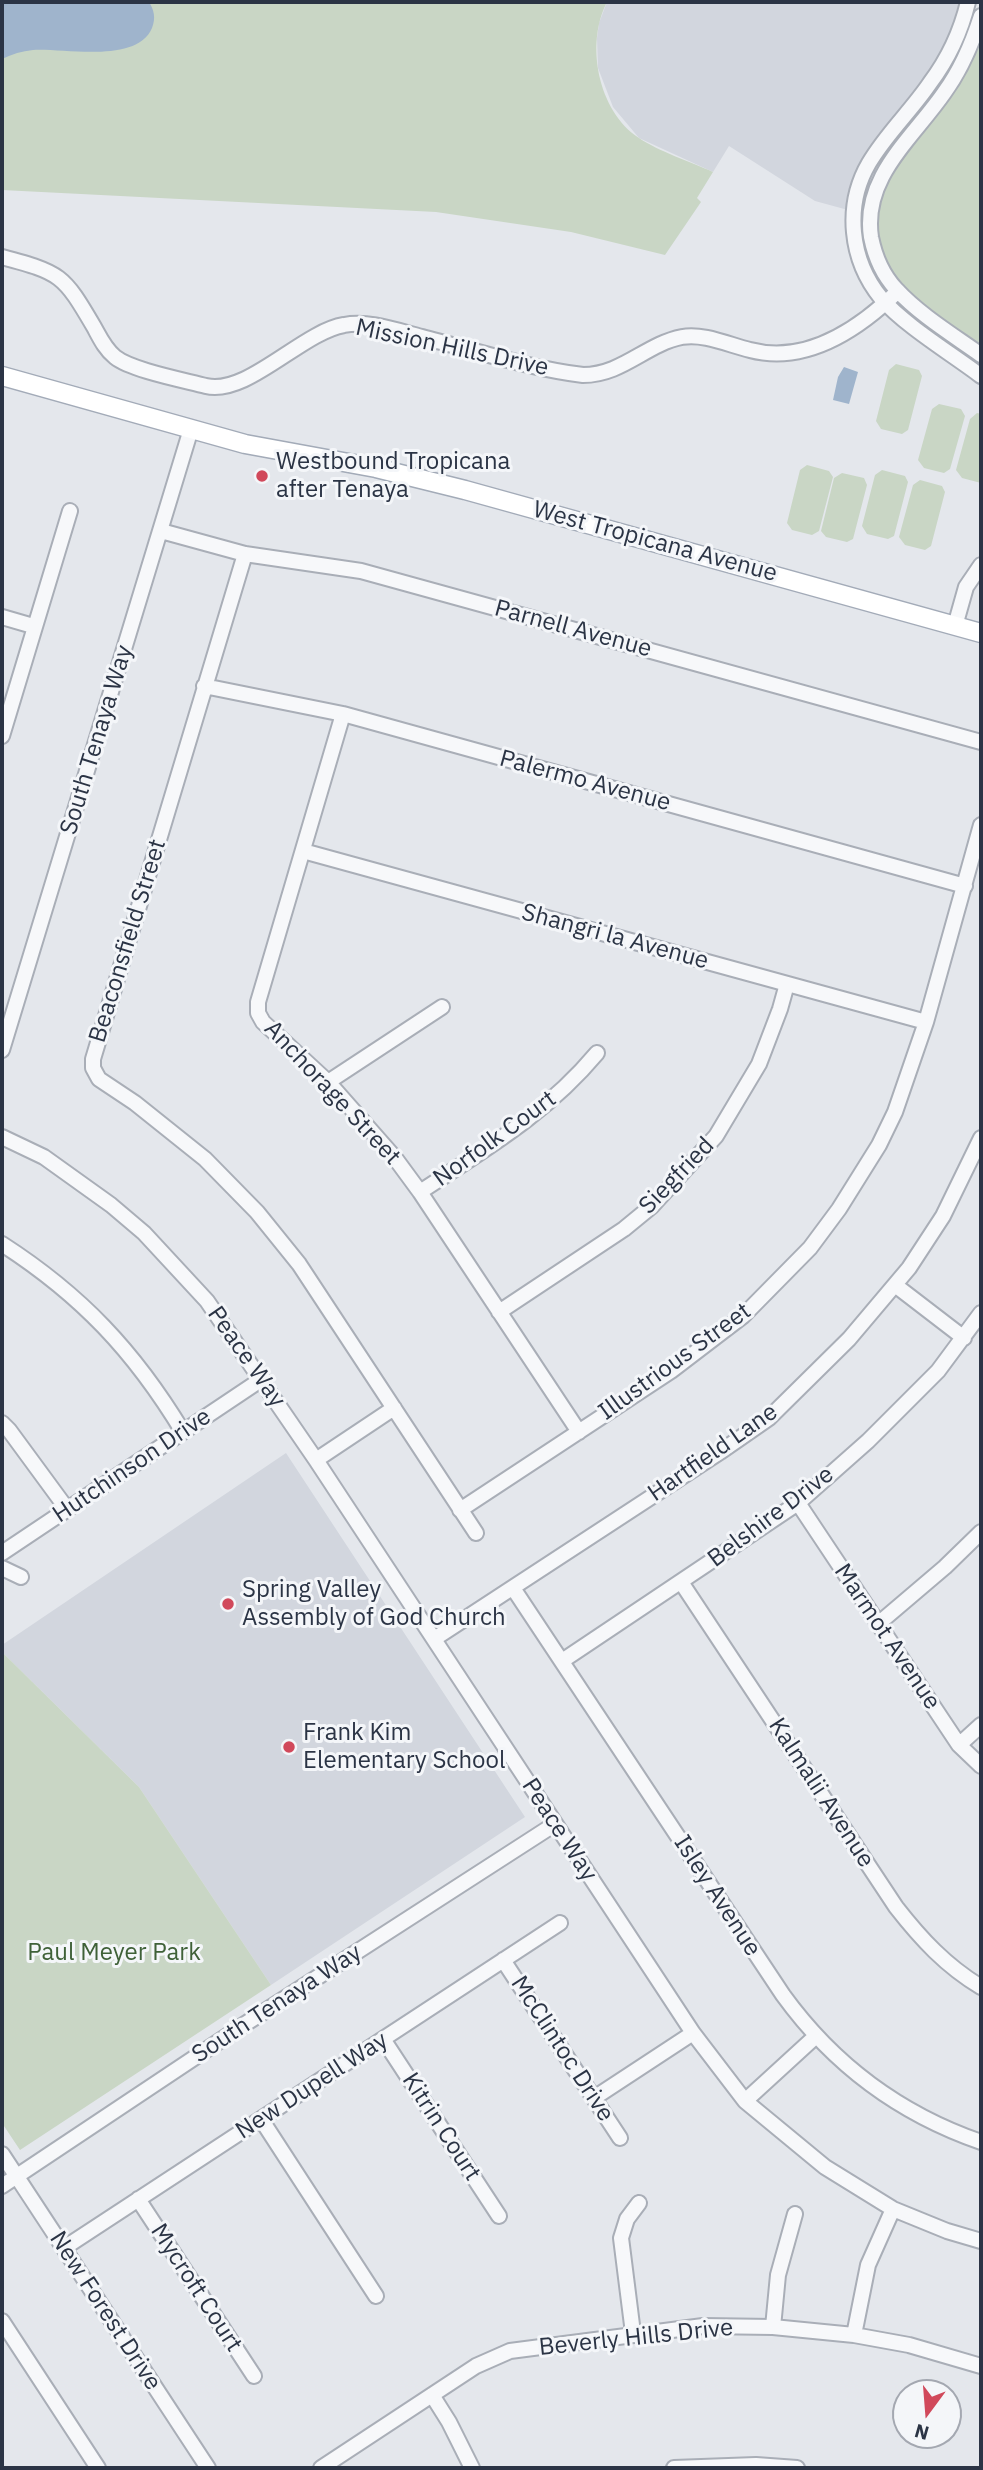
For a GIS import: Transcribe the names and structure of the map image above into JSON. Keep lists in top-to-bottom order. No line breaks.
{"streets":{"main road":["West Tropicana Avenue"],"street":["Mission Hills Drive","Parnell Avenue","South Tenaya Way","Palermo Avenue","Shangri la Avenue","Beaconsfield Street","Anchorage Street","Norfolk Court","Siegfried","Peace Way","Illustrious Street","Hartfield Lane","Hutchinson Drive","Belshire Drive","Marmot Avenue","Kalmalii Avenue","Isley Avenue","McClintoc Drive","New Dupell Way","Kitrin Court","Mycroft Court","New Forest Drive","Beverly Hills Drive"]},"crossings":[["West Tropicana Avenue","South Tenaya Way"],["Parnell Avenue","South Tenaya Way"],["Parnell Avenue","Beaconsfield Street"],["South Tenaya Way","Peace Way"],["South Tenaya Way","New Forest Drive"],["Palermo Avenue","Beaconsfield Street"],["Palermo Avenue","Anchorage Street"],["Palermo Avenue","Illustrious Street"],["Shangri la Avenue","Anchorage Street"],["Shangri la Avenue","Siegfried"],["Shangri la Avenue","Illustrious Street"],["Beaconsfield Street","Illustrious Street"],["Anchorage Street","Norfolk Court"],["Anchorage Street","Siegfried"],["Anchorage Street","Illustrious Street"],["Peace Way","Hartfield Lane"],["Peace Way","Hutchinson Drive"],["Hartfield Lane","Isley Avenue"],["Belshire Drive","Marmot Avenue"],["Belshire Drive","Kalmalii Avenue"],["Belshire Drive","Isley Avenue"],["McClintoc Drive","New Dupell Way"],["New Dupell Way","Kitrin Court"],["New Dupell Way","Mycroft Court"],["New Dupell Way","New Forest Drive"]],"parks":["Paul Meyer Park"],"places":["Westbound Tropicana after Tenaya","Spring Valley Assembly of God Church","Frank Kim Elementary School"],"north":"bottom"}
